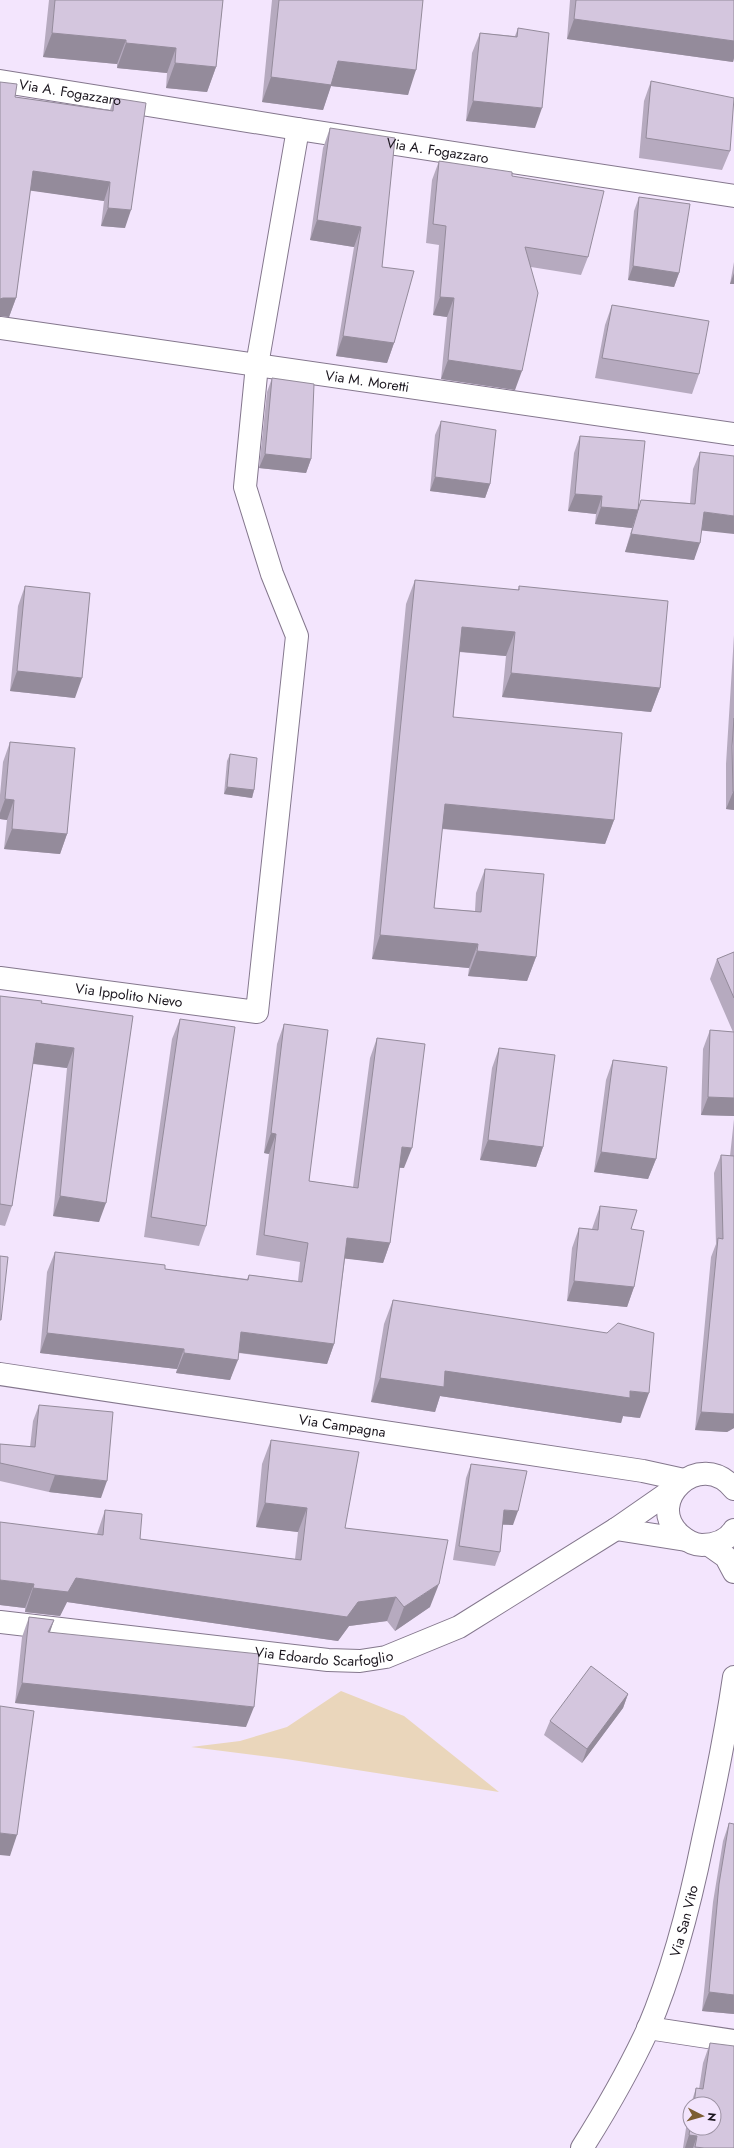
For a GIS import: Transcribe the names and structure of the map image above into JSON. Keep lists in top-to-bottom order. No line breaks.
{"streets":{"street":["Via A. Fogazzaro","Via M. Moretti","Via Ippolito Nievo","Via Campagna","Via Edoardo Scarfoglio","Via San Vito"]},"crossings":[["Via M. Moretti","Via Ippolito Nievo"],["Via Campagna","Via Edoardo Scarfoglio"]],"north":"right"}
